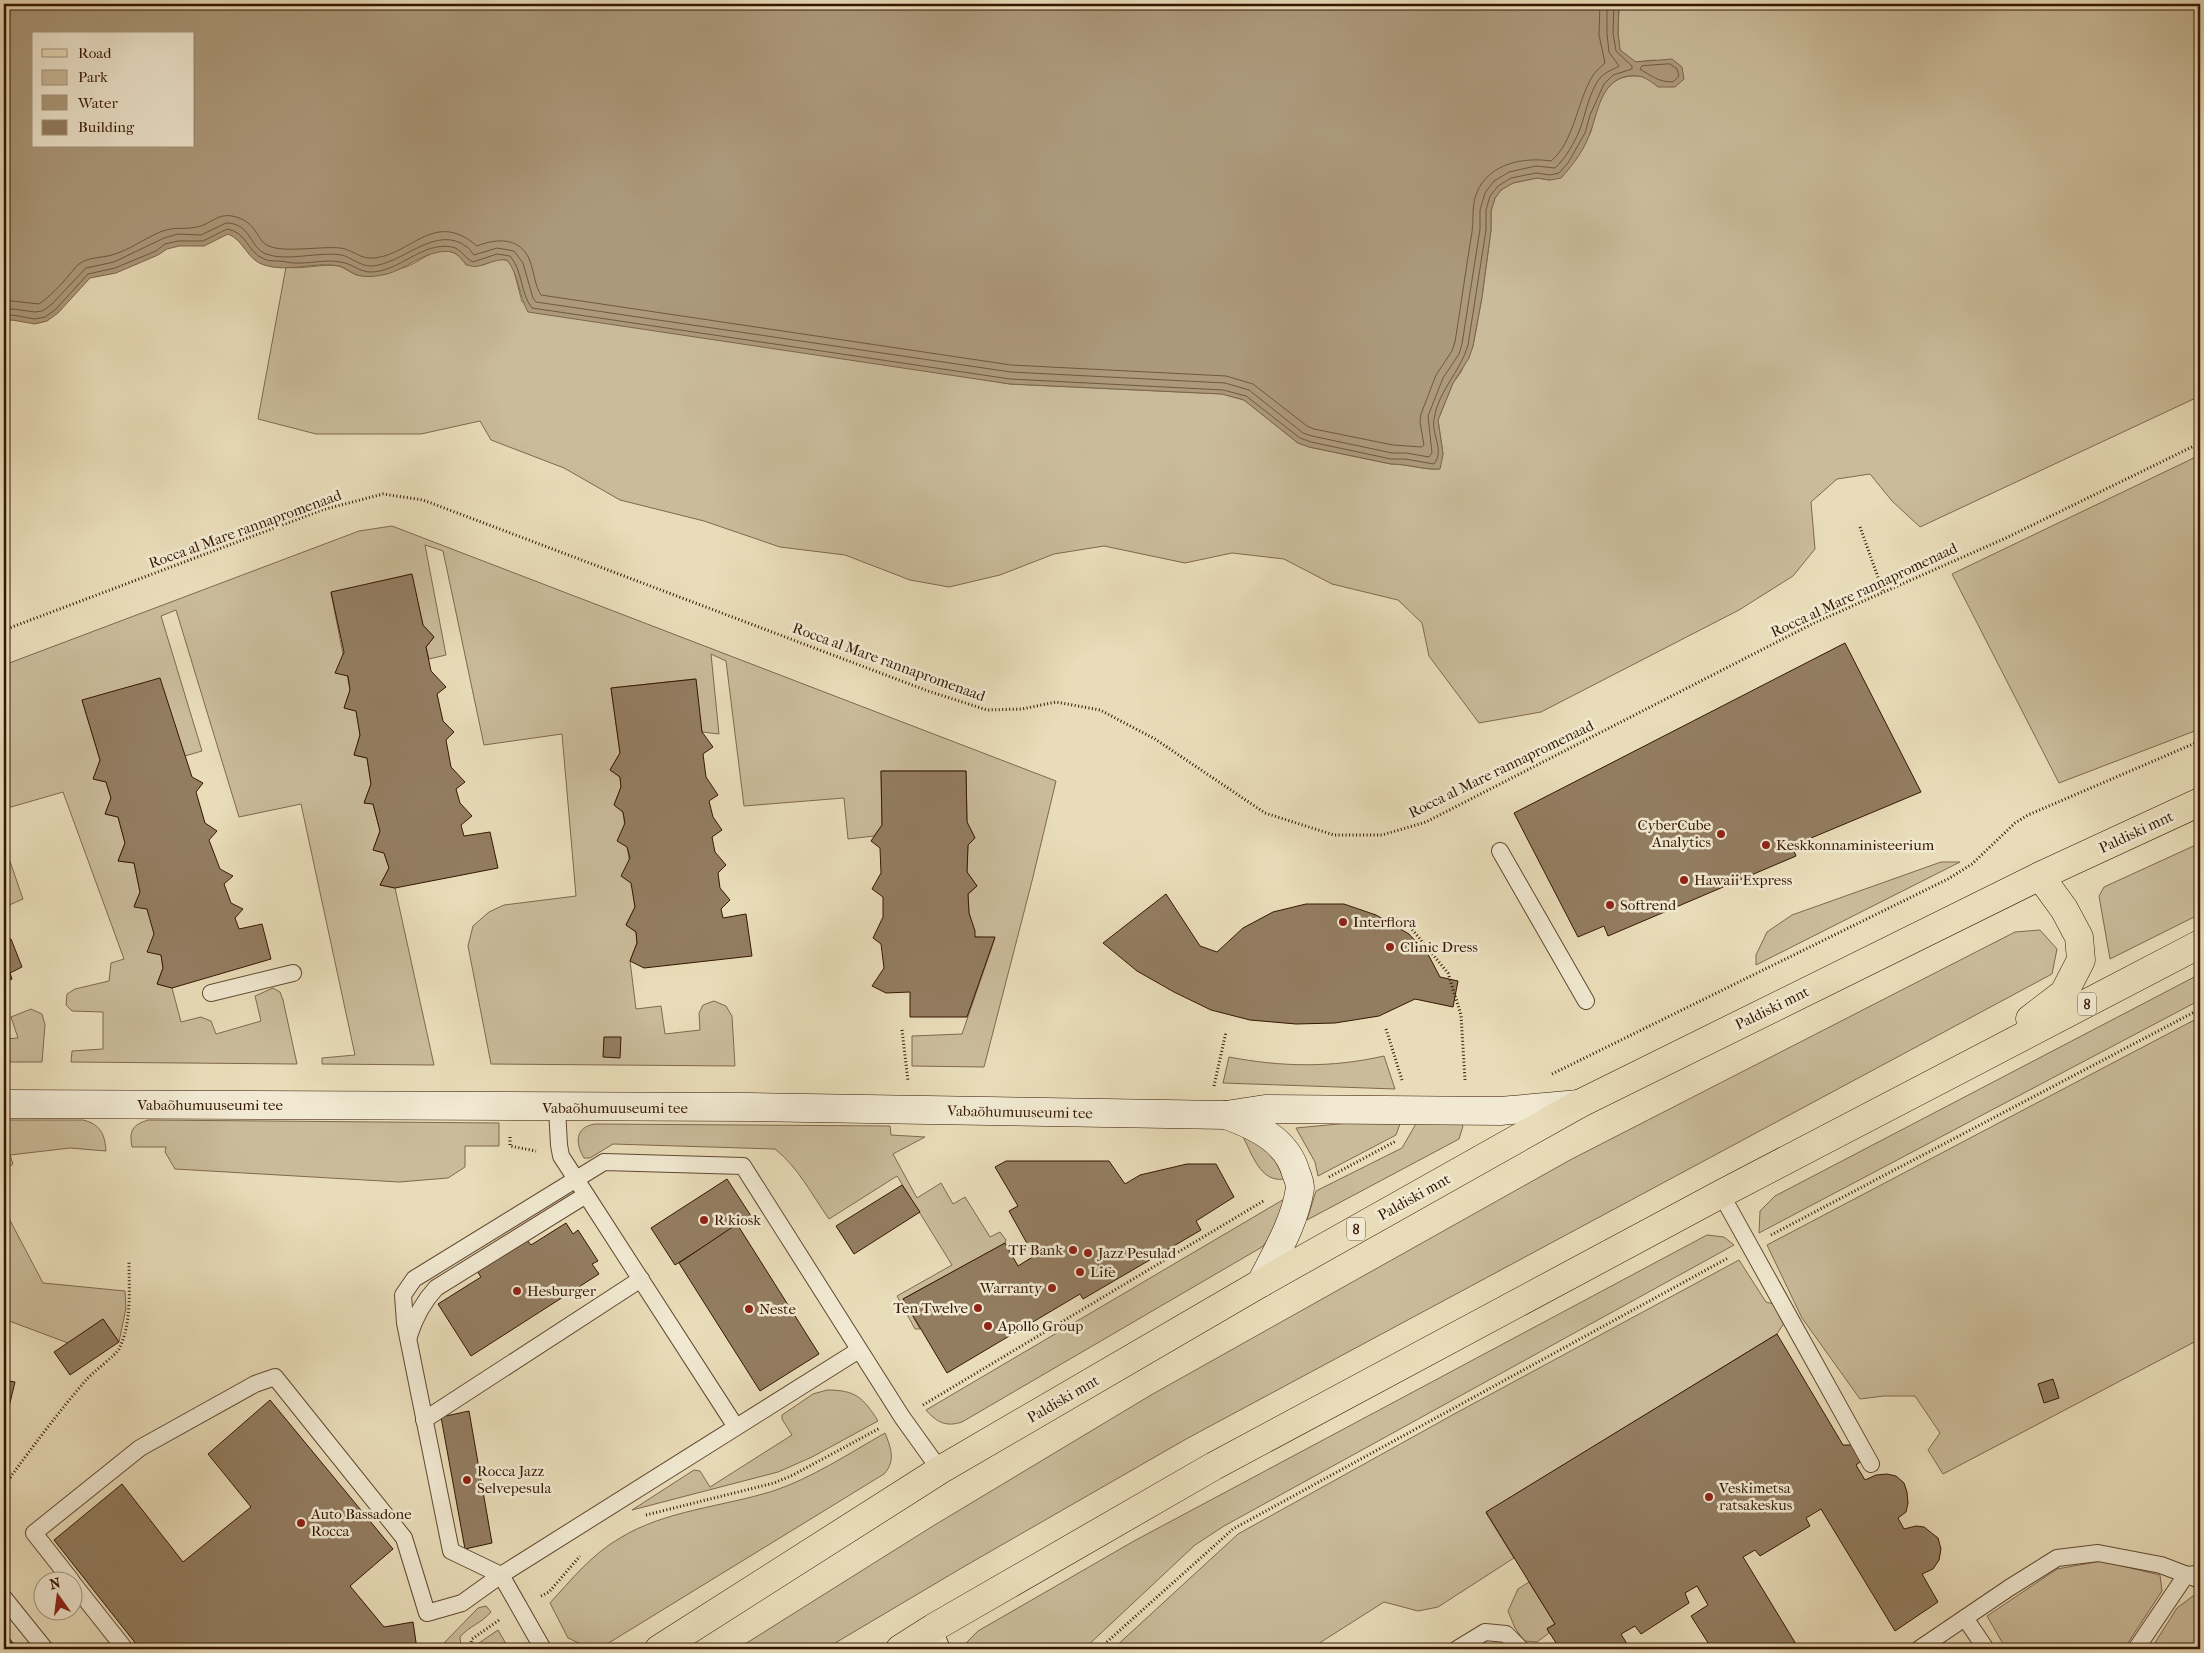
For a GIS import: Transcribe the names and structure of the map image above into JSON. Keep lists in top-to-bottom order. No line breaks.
{"streets":{"main road":["Paldiski mnt","8"],"street":["Vabaõhumuuseumi tee"],"path":["Rocca al Mare rannapromenaad"]},"places":["CyberCube Analytics","Keskkonnaministeerium","Hawaii Express","Softrend","Interflora","Clinic Dress","R kiosk","TF Bank","Jazz Pesulad","Life","Warranty","Hesburger","Ten Twelve","Neste","Apollo Group","Rocca Jazz Selvepesula","Veskimetsa ratsakeskus","Auto Bassadone Rocca"],"legend":["Road","Park","Water","Building"],"north":"top"}
